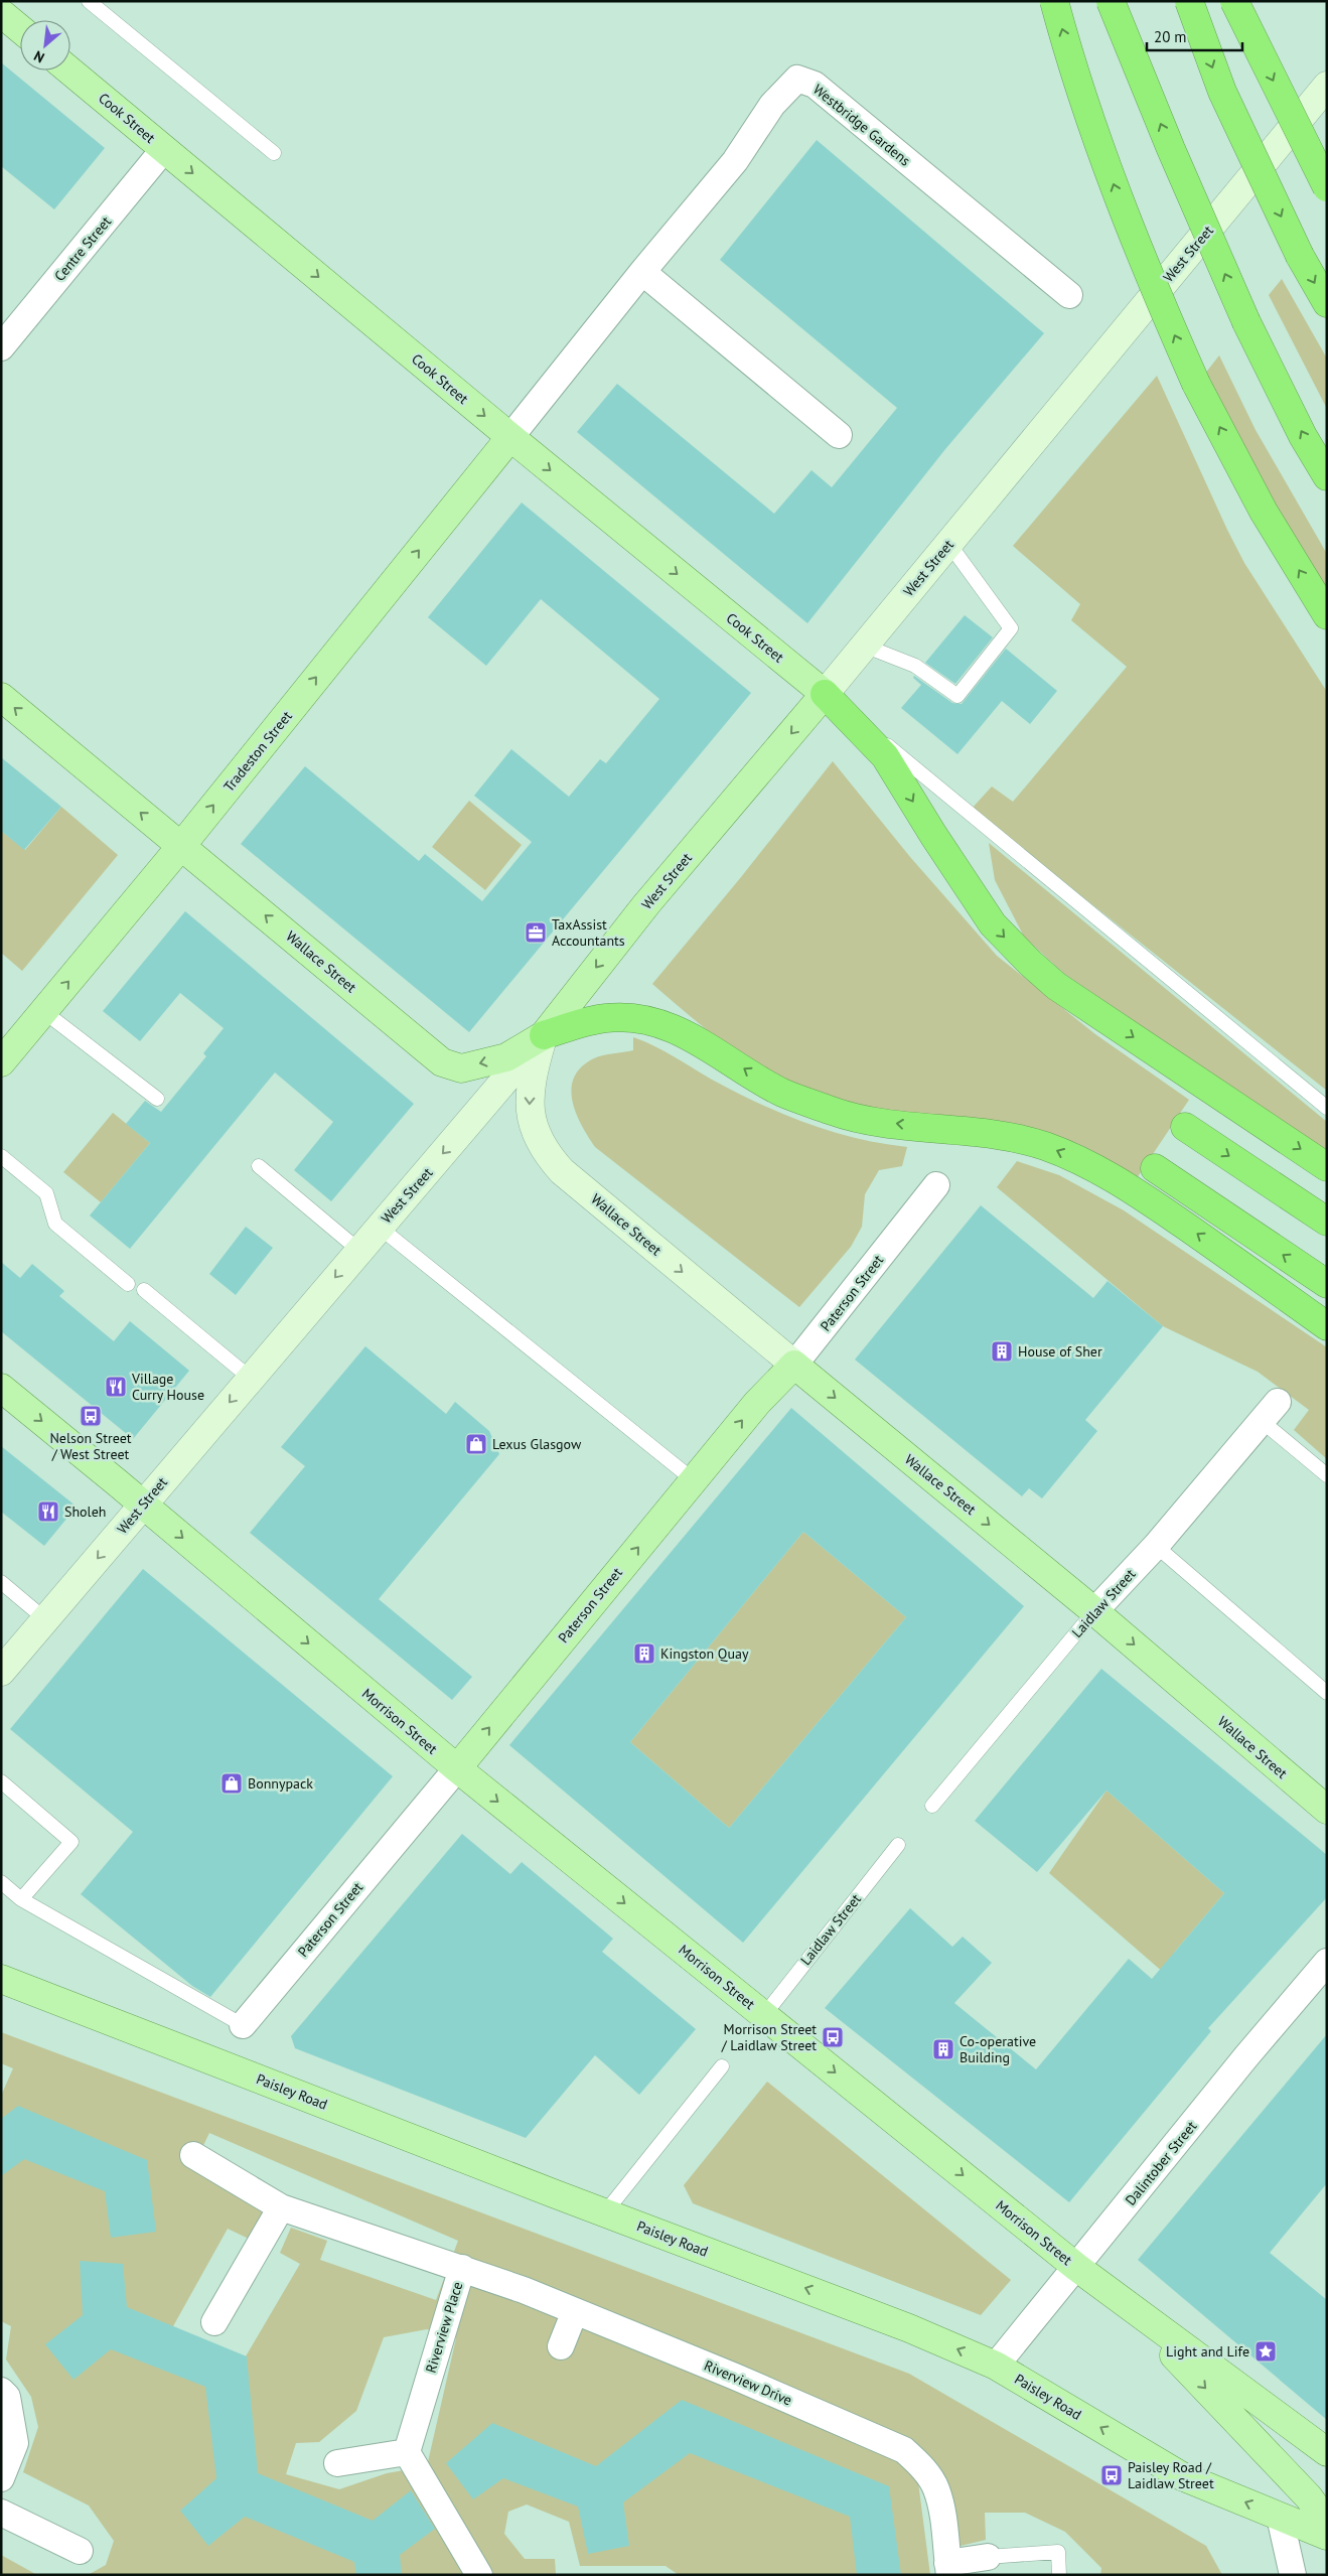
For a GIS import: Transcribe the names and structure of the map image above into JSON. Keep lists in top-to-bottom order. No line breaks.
{"streets":{"main road":["Cook Street","West Street","Tradeston Street","Wallace Street","Paterson Street","Morrison Street","Paisley Road"],"street":["Westbridge Gardens","Centre Street","Laidlaw Street","Dalintober Street","Riverview Place","Riverview Drive"]},"crossings":[["Cook Street","Westbridge Gardens"],["Cook Street","Centre Street"],["Cook Street","West Street"],["Cook Street","Tradeston Street"],["Westbridge Gardens","Tradeston Street"],["West Street","Wallace Street"],["West Street","Morrison Street"],["Tradeston Street","Wallace Street"],["Wallace Street","Paterson Street"],["Wallace Street","Laidlaw Street"],["Paterson Street","Morrison Street"],["Laidlaw Street","Morrison Street"],["Morrison Street","Dalintober Street"],["Paisley Road","Dalintober Street"],["Riverview Place","Riverview Drive"]],"one_way":["Cook Street","West Street","Tradeston Street","Paterson Street","Morrison Street"],"places":{"office":["TaxAssist Accountants"],"building":["House of Sher","Kingston Quay","Co-operative Building"],"restaurant":["Village Curry House","Sholeh"],"bus stop":["Nelson Street / West Street","Morrison Street / Laidlaw Street","Paisley Road / Laidlaw Street"],"shop":["Lexus Glasgow","Bonnypack"],"place":["Light and Life"]},"scale_bar":"20 m","north":"bottom left"}
